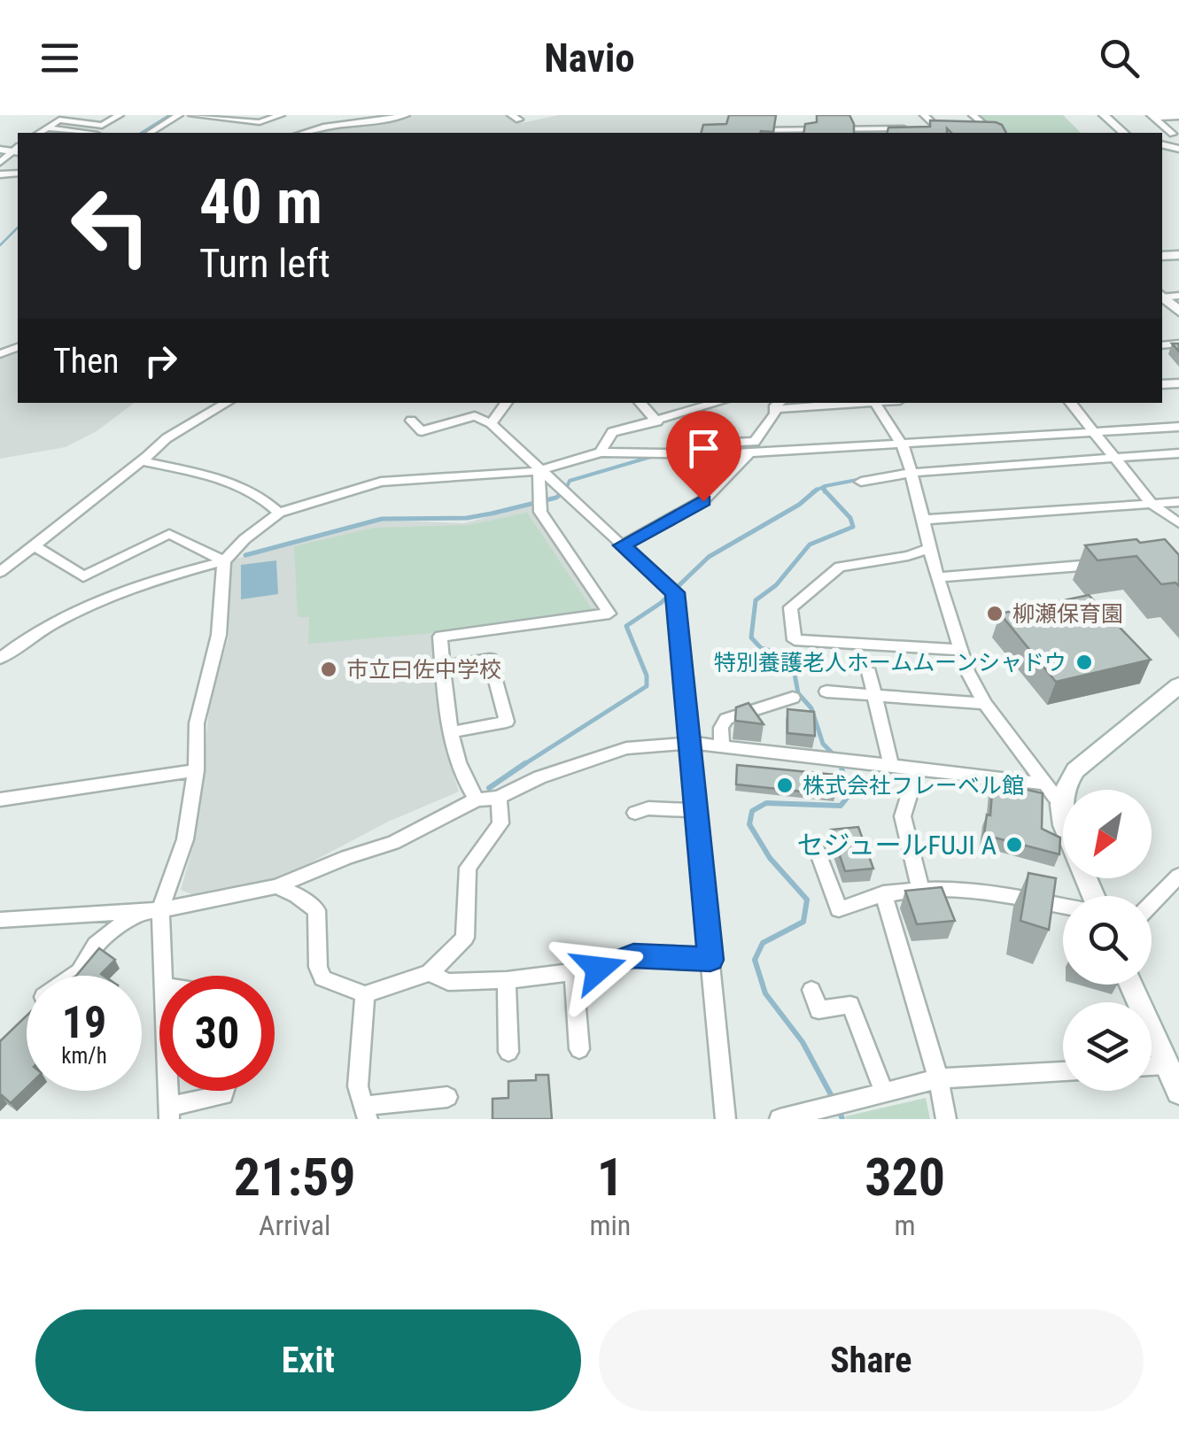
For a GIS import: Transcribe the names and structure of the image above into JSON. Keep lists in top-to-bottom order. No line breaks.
{"places":["柳瀬保育園","特別養護老人ホームムーンシャドウ","市立曰佐中学校","株式会社フレーベル館","セジュールFUJI A"],"north":"bottom left","page":{"header":"Navio","turn":["40 m","Turn left"],"then":"Then","speed":"19 km/h","limit":"30","eta":["21:59","Arrival","1","min","320","m"],"buttons":["Exit","Share"]}}
